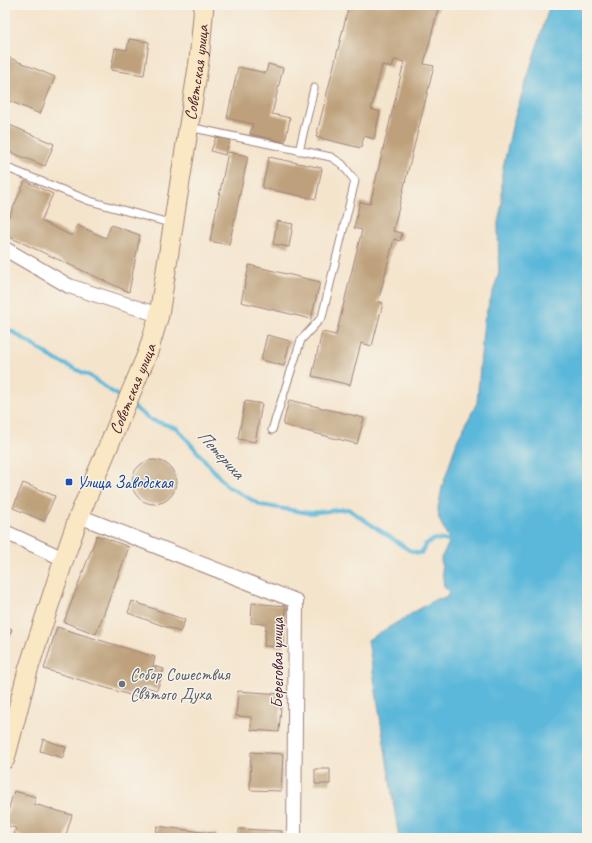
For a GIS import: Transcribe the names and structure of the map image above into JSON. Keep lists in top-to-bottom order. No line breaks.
{"streets":{"main road":["Советская улица"],"street":["Береговая улица"]},"crossings":[["Советская улица","Береговая улица"]],"water":["Петериха"],"places":{"transit":["Улица Заводская"],"other":["Собор Сошествия Святого Духа"]}}
